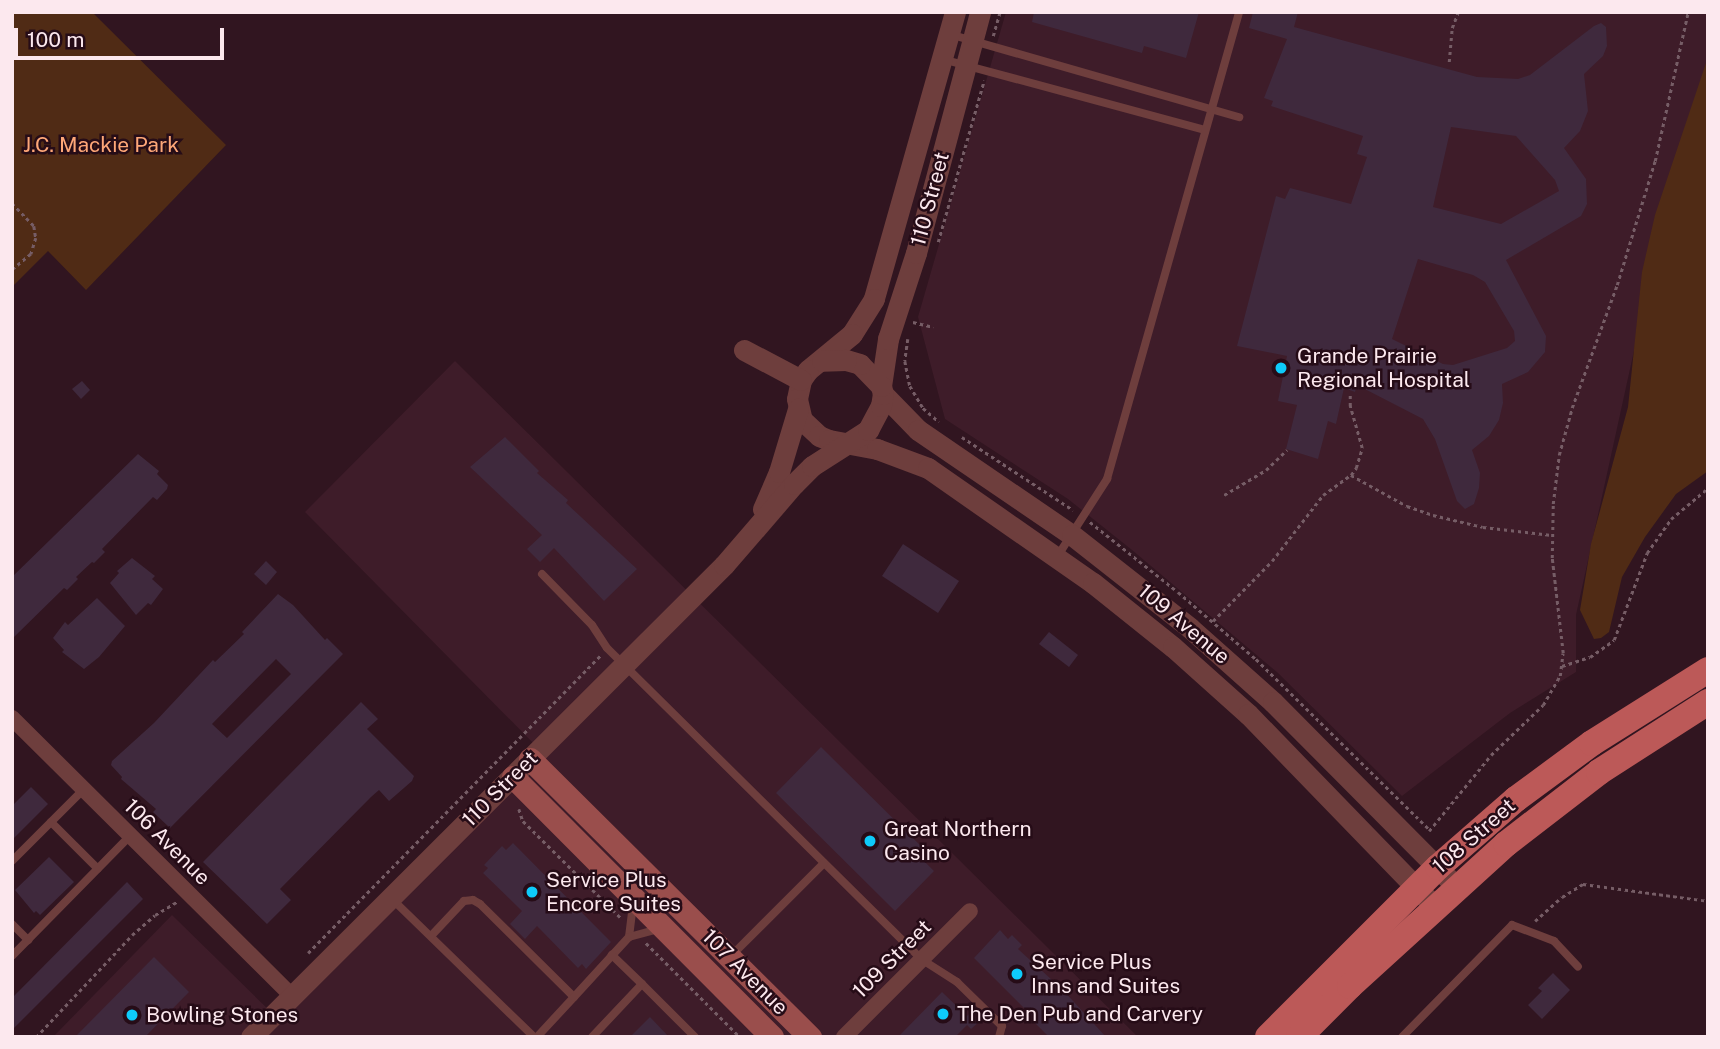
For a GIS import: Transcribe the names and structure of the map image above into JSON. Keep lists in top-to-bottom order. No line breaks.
{"streets":{"main road":["108 Street","107 Avenue"],"street":["110 Street","109 Avenue","106 Avenue","109 Street"]},"crossings":[["110 Street","109 Avenue"],["110 Street","106 Avenue"],["110 Street","107 Avenue"],["109 Avenue","108 Street"]],"parks":["J.C. Mackie Park"],"places":["Grande Prairie Regional Hospital","Great Northern Casino","Service Plus Encore Suites","Service Plus Inns and Suites","The Den Pub and Carvery","Bowling Stones"],"scale_bar":"100 m"}
